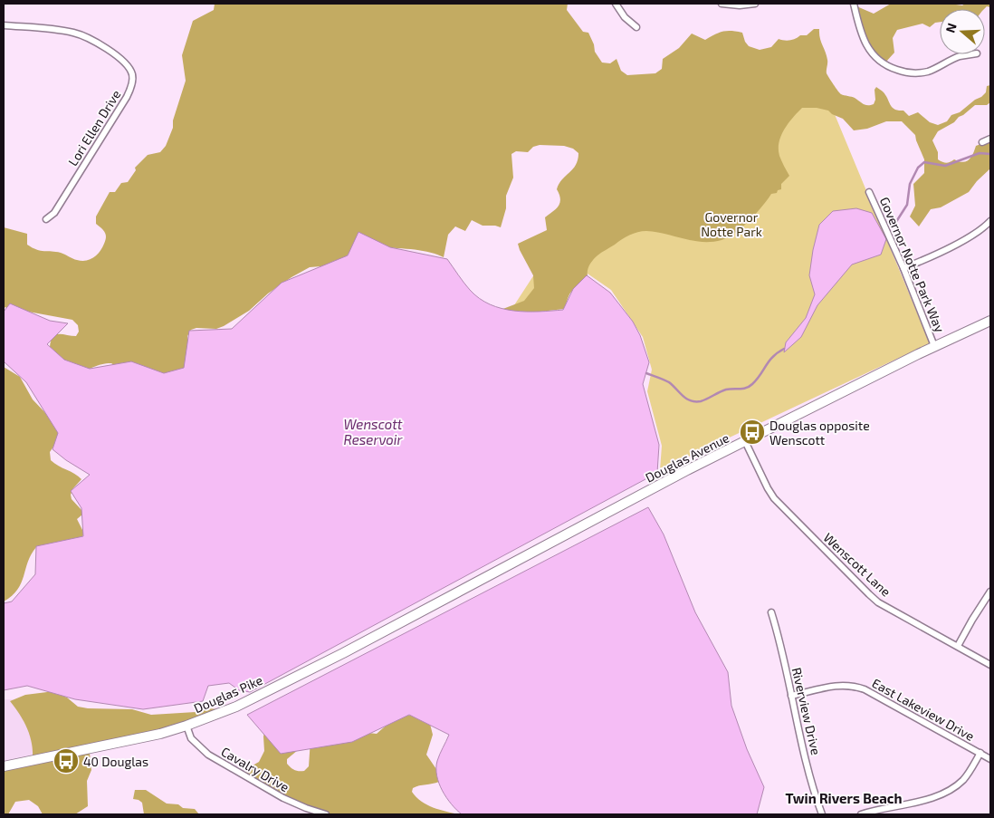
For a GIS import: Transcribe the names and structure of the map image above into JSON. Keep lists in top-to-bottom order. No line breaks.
{"streets":{"main road":["Douglas Avenue","Douglas Pike"],"street":["Lori Ellen Drive","Governor Notte Park Way","Wenscott Lane","East Lakeview Drive","Riverview Drive","Cavalry Drive"]},"crossings":[["Governor Notte Park Way","Douglas Avenue"],["Douglas Avenue","Wenscott Lane"],["Douglas Avenue","Douglas Pike"],["Douglas Pike","Cavalry Drive"],["East Lakeview Drive","Riverview Drive"]],"districts":["Twin Rivers Beach"],"water":["Wenscott Reservoir"],"parks":["Governor Notte Park"],"places":{"bus stop":["Douglas opposite Wenscott","40 Douglas"]},"north":"left"}
